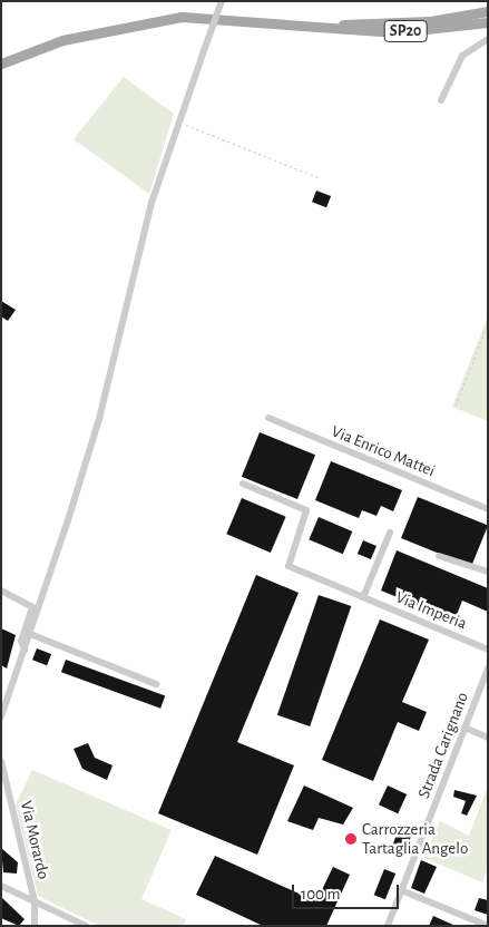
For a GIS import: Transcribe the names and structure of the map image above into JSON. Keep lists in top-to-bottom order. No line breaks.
{"streets":{"main road":["SP20"],"street":["Via Enrico Mattei","Via Imperia","Strada Carignano","Via Morardo"]},"places":["Carrozzeria Tartaglia Angelo"],"scale_bar":"100 m"}
